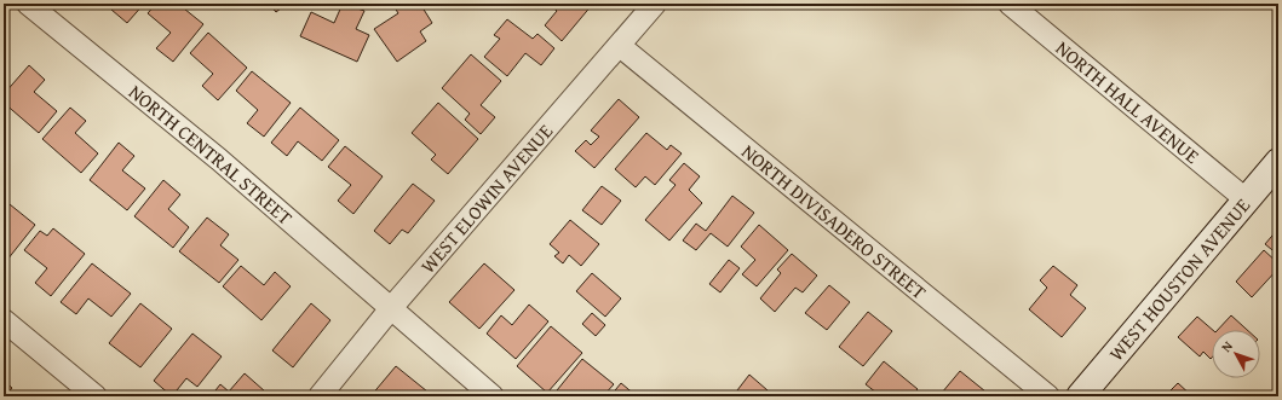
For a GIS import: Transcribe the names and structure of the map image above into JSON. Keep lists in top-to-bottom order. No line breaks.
{"streets":{"main road":["WEST HOUSTON AVENUE"],"street":["NORTH HALL AVENUE","NORTH CENTRAL STREET","WEST ELOWIN AVENUE","NORTH DIVISADERO STREET"]},"crossings":[["NORTH HALL AVENUE","WEST HOUSTON AVENUE"],["NORTH CENTRAL STREET","WEST ELOWIN AVENUE"],["WEST ELOWIN AVENUE","NORTH DIVISADERO STREET"]],"north":"top left"}
